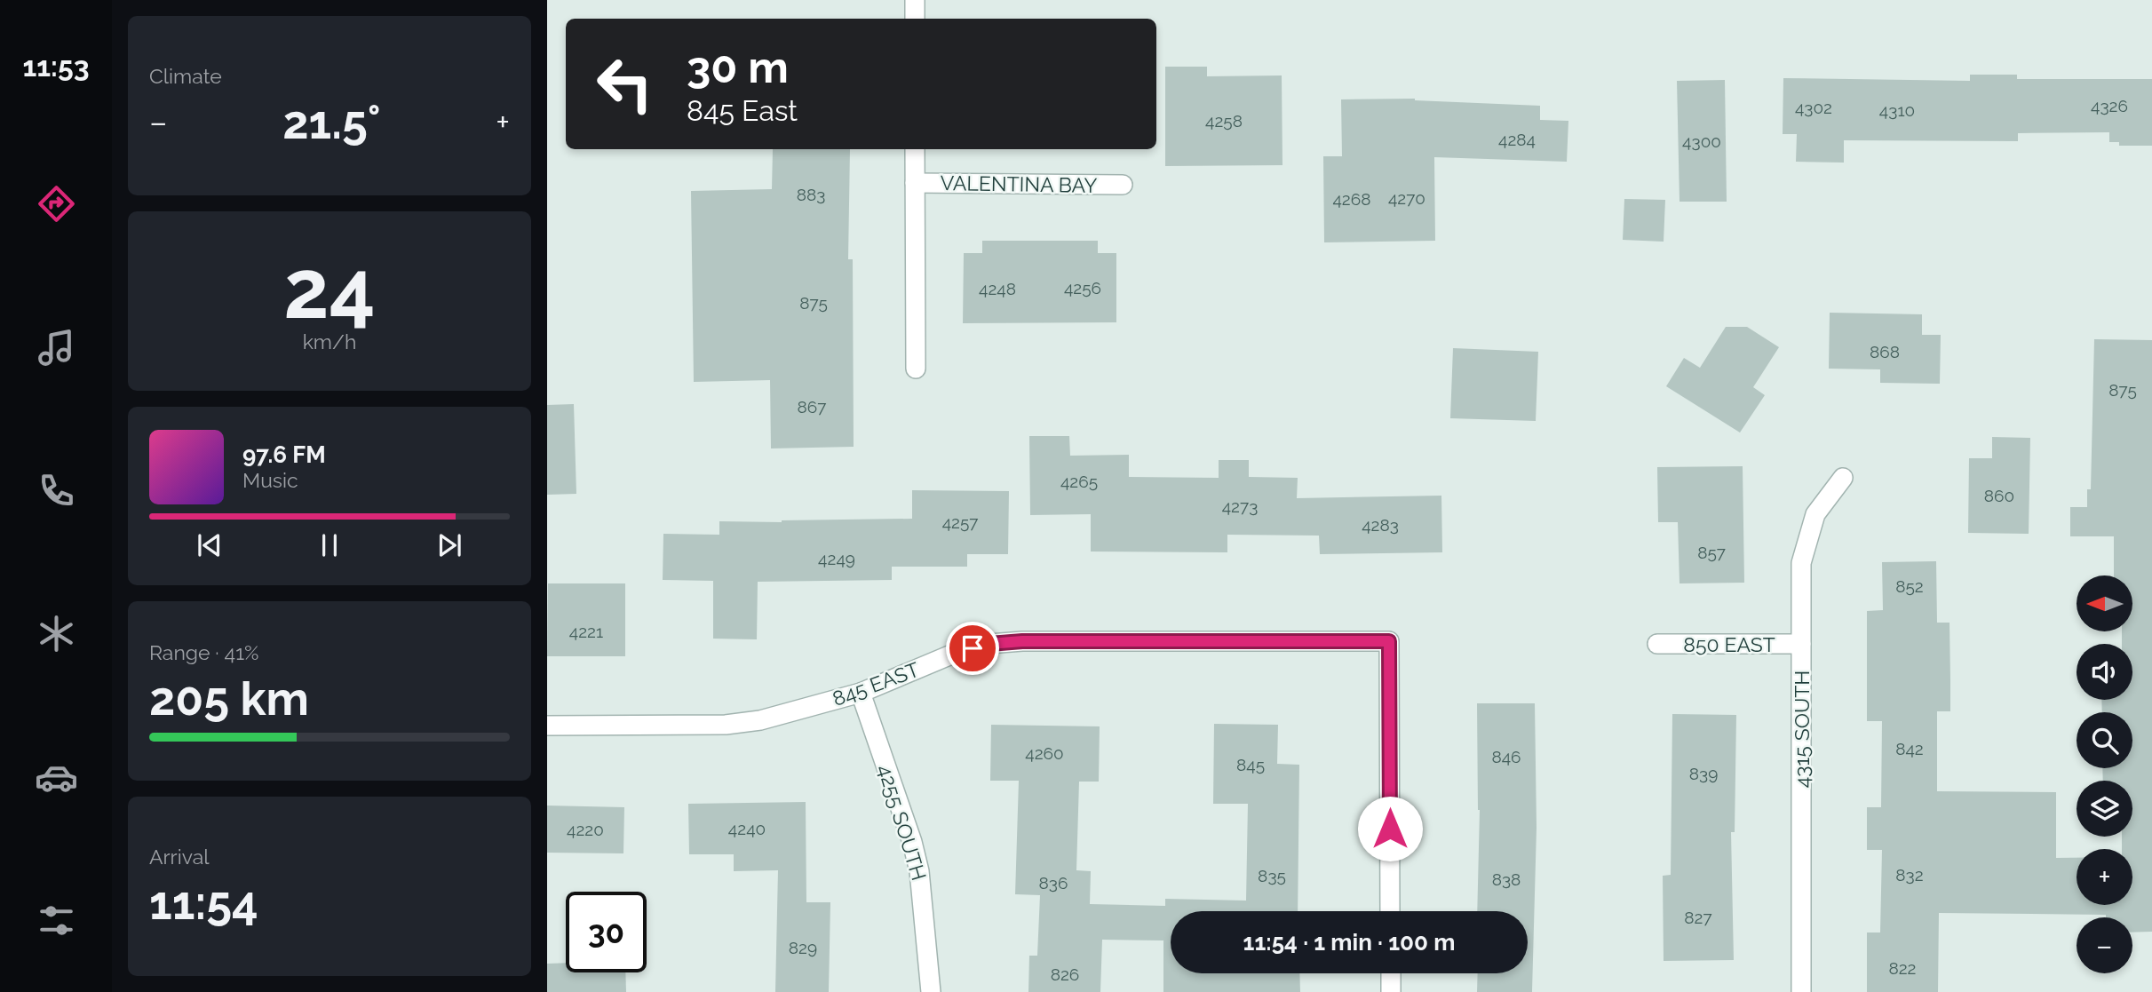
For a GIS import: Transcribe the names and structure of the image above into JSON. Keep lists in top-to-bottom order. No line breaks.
{"streets":{"street":["VALENTINA BAY","850 EAST","845 EAST","4315 SOUTH","4255 SOUTH"]},"crossings":[["850 EAST","4315 SOUTH"],["845 EAST","4255 SOUTH"]],"house_numbers":["4326","4302","4310","4258","4284","4300","883","4270","4268","4256","4248","875","868","875","867","4265","860","4273","4257","4283","857","4249","852","4221","842","4260","846","845","839","4240","4220","832","835","838","836","827","829","822","826"],"north":"left","page":{"tabs":"11:53","tile":["Climate",["24","km/h"],["Range · 41%","205 km"],["Arrival","11:54"]],"turn":["30 m","845 East"],"heat":["−","21.5°","+"],"song":["97.6 FM","Music"],"map_buttons":["+","−"],"limit":"30","trip":"11:54 · 1 min · 100 m"}}
